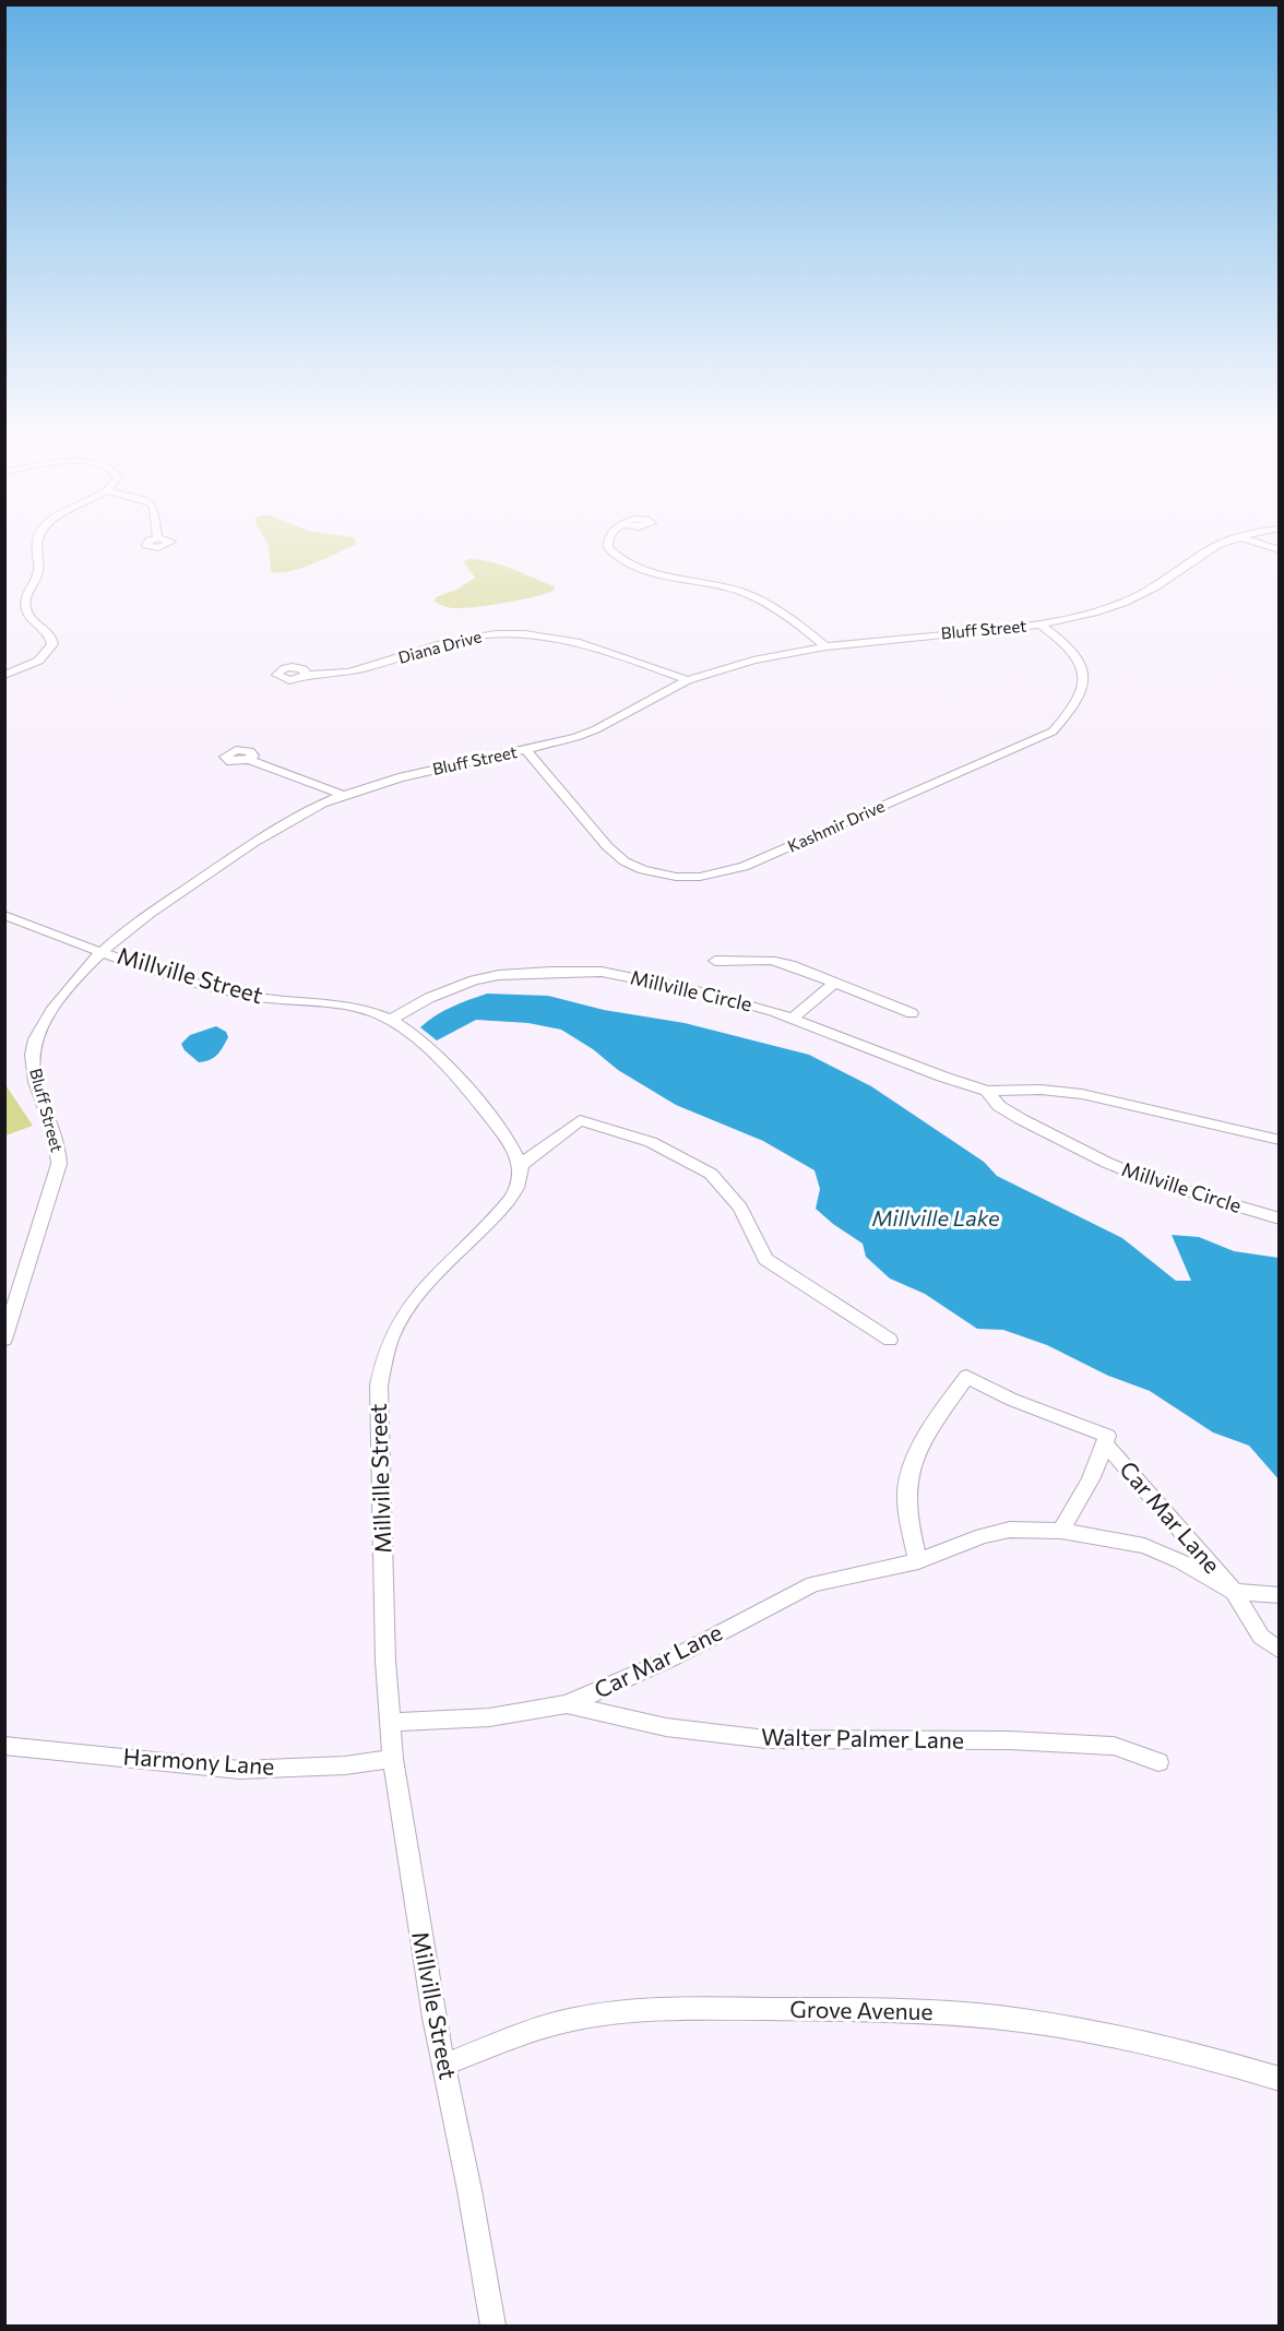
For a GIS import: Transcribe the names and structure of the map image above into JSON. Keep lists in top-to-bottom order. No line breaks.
{"streets":{"street":["Bluff Street","Diana Drive","Kashmir Drive","Millville Street","Millville Circle","Car Mar Lane","Walter Palmer Lane","Harmony Lane","Grove Avenue"]},"crossings":[["Bluff Street","Diana Drive"],["Bluff Street","Kashmir Drive"],["Bluff Street","Millville Street"],["Millville Street","Millville Circle"],["Millville Street","Car Mar Lane"],["Millville Street","Harmony Lane"],["Millville Street","Grove Avenue"],["Car Mar Lane","Walter Palmer Lane"]],"water":["Millville Lake"]}
